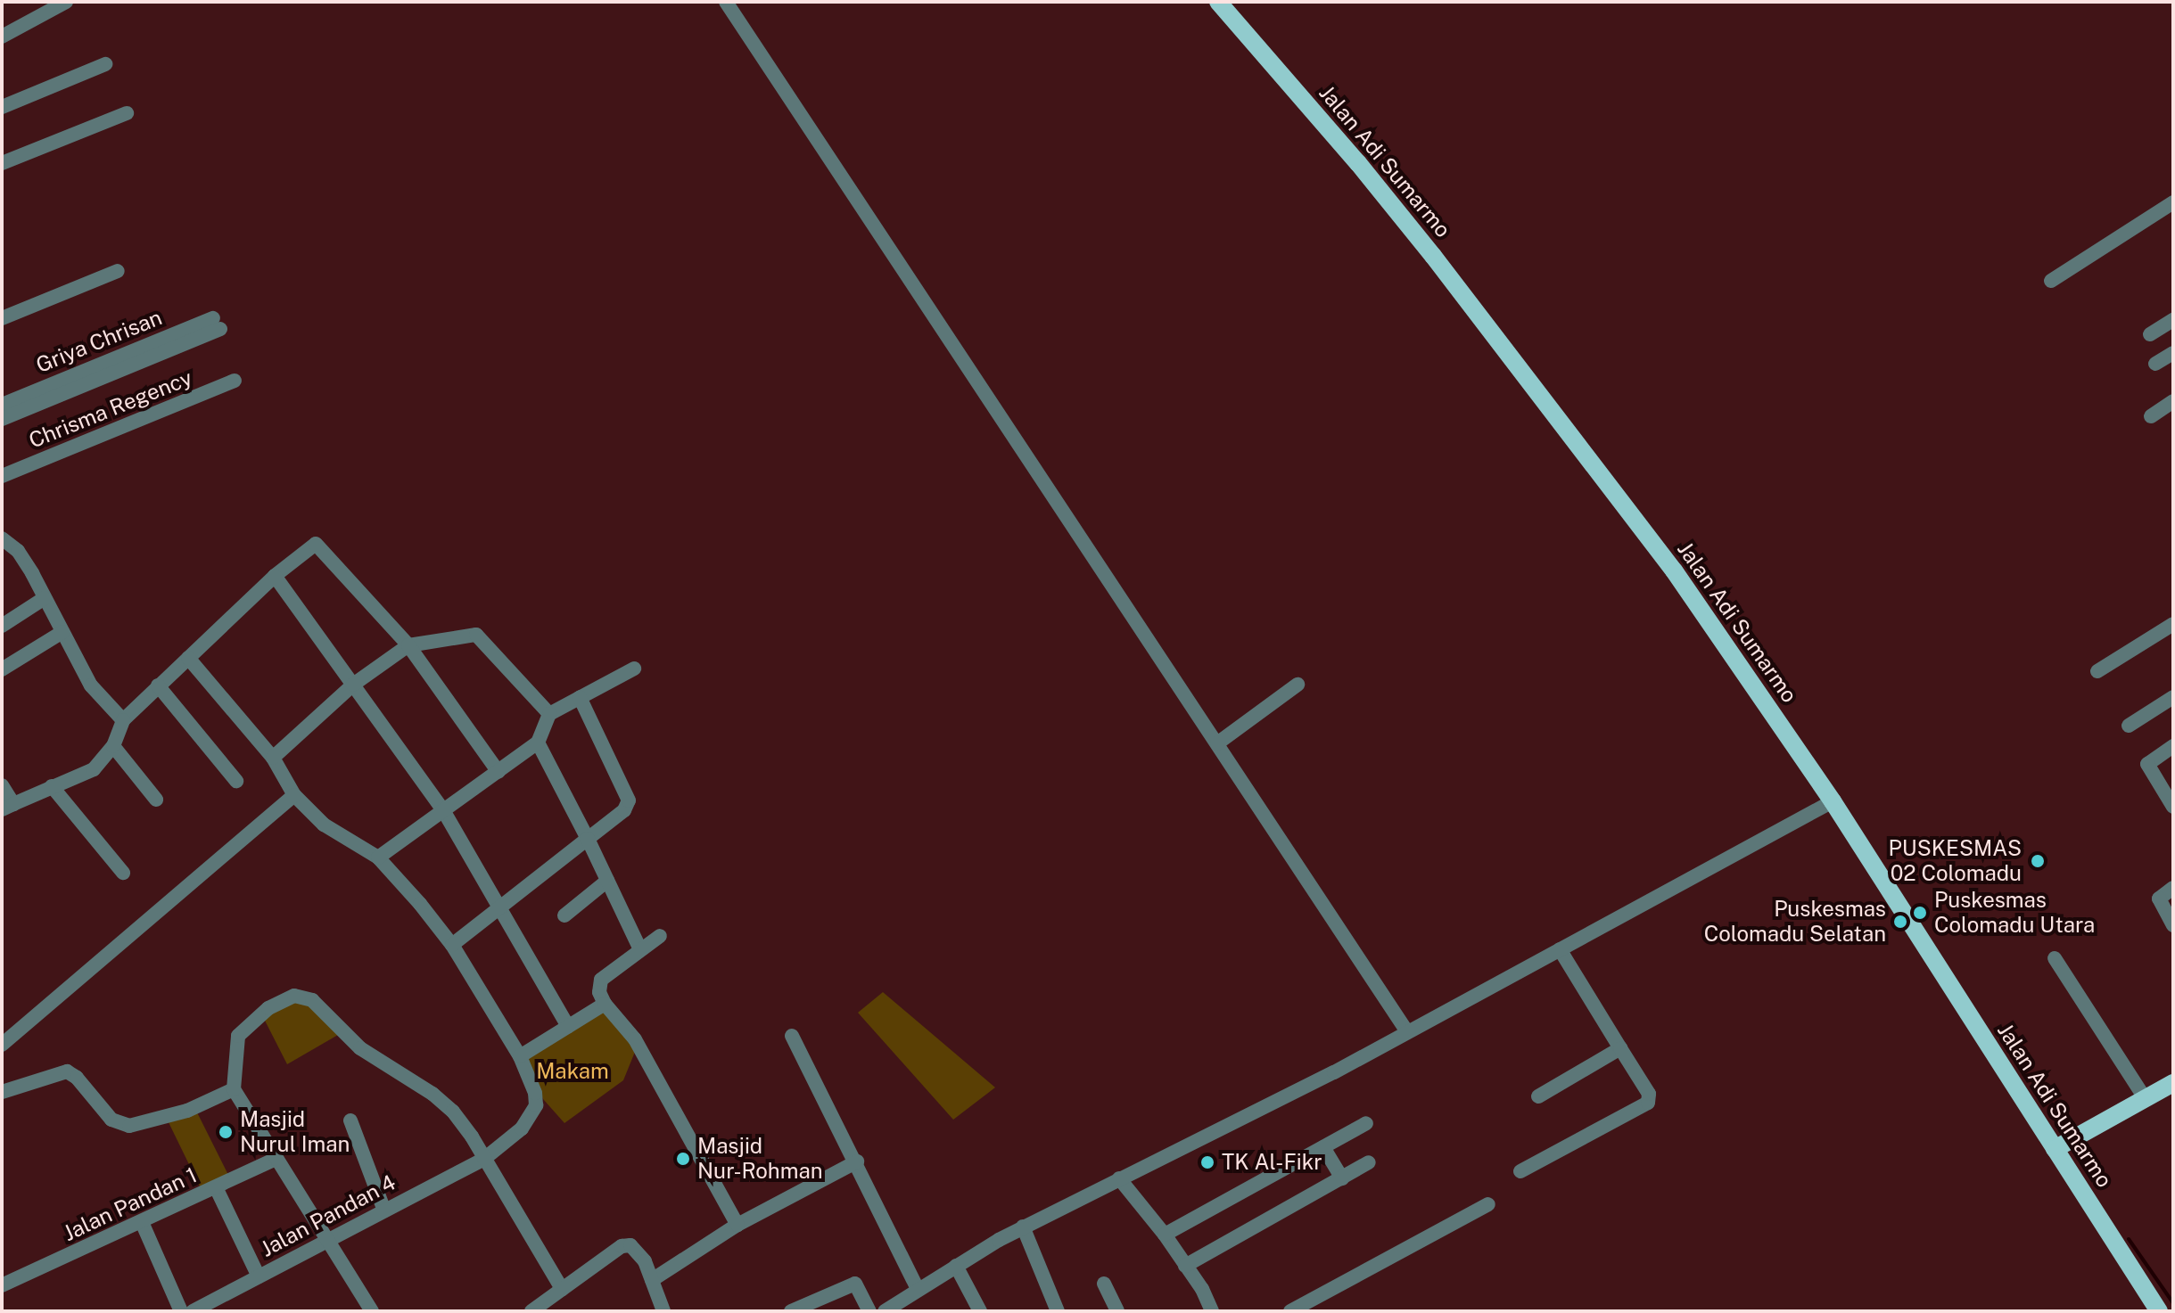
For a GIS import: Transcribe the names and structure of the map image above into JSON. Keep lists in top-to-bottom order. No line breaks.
{"streets":{"main road":["Jalan Adi Sumarmo"],"street":["Griya Chrisan","Chrisma Regency","Jalan Pandan 1","Jalan Pandan 4"]},"parks":["Makam"],"places":["PUSKESMAS 02 Colomadu","Puskesmas Colomadu Utara","Puskesmas Colomadu Selatan","Masjid Nurul Iman","Masjid Nur-Rohman","TK Al-Fikr"]}
